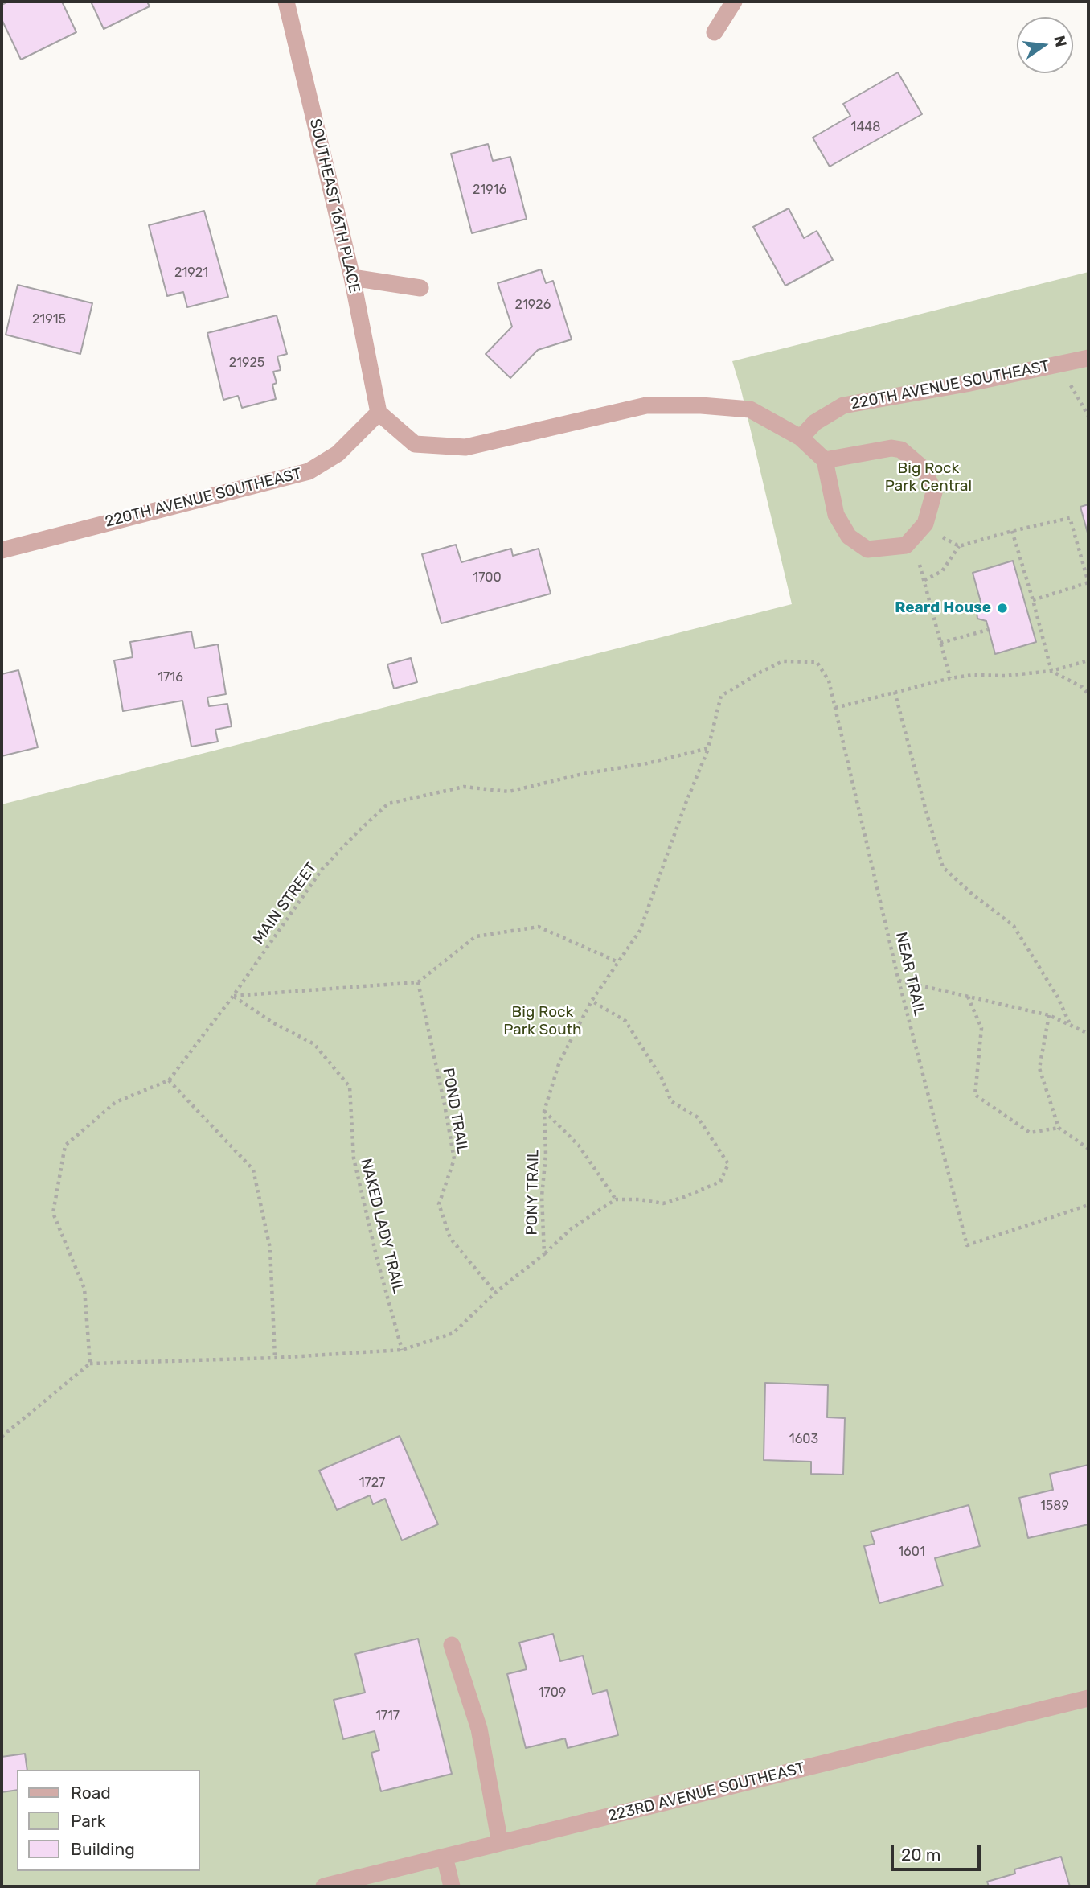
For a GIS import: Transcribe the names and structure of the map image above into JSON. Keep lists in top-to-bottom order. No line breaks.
{"streets":{"street":["SOUTHEAST 16TH PLACE","220TH AVENUE SOUTHEAST","223RD AVENUE SOUTHEAST"],"path":["MAIN STREET","NEAR TRAIL","POND TRAIL","PONY TRAIL","NAKED LADY TRAIL"]},"crossings":[["SOUTHEAST 16TH PLACE","220TH AVENUE SOUTHEAST"],["MAIN STREET","PONY TRAIL"],["MAIN STREET","NAKED LADY TRAIL"],["POND TRAIL","PONY TRAIL"],["PONY TRAIL","NAKED LADY TRAIL"]],"parks":["Big Rock Park Central","Big Rock Park South"],"places":["Reard House"],"house_numbers":["1448","21916","21921","21926","21915","21925","1700","1716","1603","1727","1589","1601","1709","1717"],"legend":["Road","Park","Building"],"scale_bar":"20 m","north":"right"}
